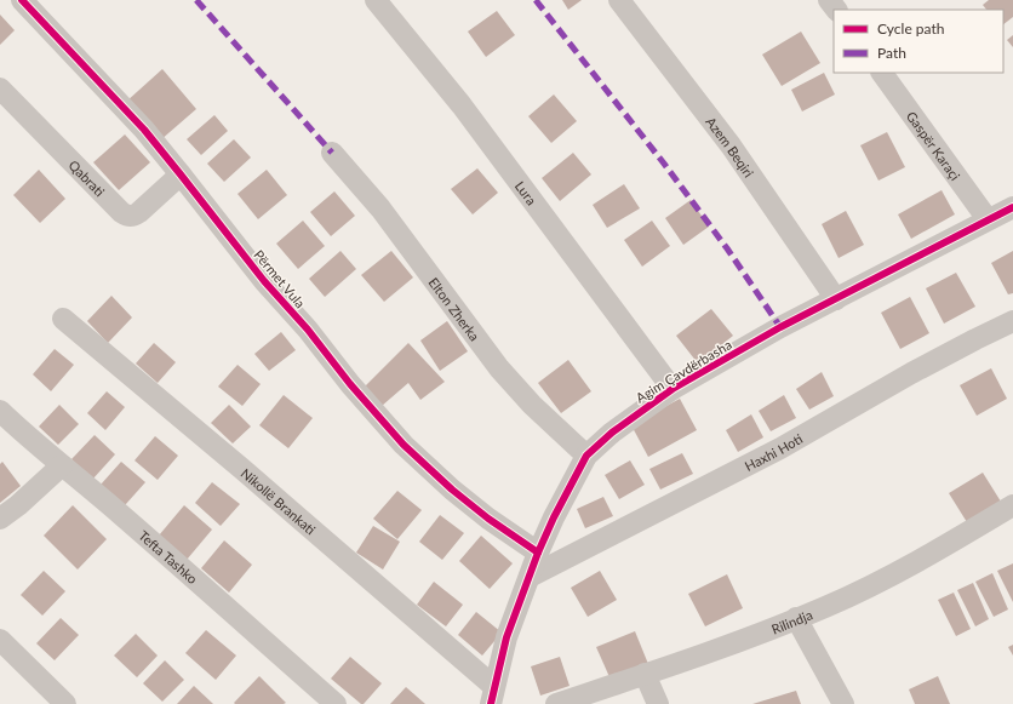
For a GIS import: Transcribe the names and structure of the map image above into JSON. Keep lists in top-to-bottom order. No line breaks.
{"streets":{"street":["Gaspër Karaçi","Azem Beqiri","Qabrati","Lura","Përmet Vula","Elton Zherka","Agim Çavdërbasha","Haxhi Hoti","Nikollë Brankati","Tefta Tashko","Rilindja"]},"crossings":[["Gaspër Karaçi","Agim Çavdërbasha"],["Azem Beqiri","Agim Çavdërbasha"],["Qabrati","Përmet Vula"],["Lura","Agim Çavdërbasha"],["Përmet Vula","Agim Çavdërbasha"],["Elton Zherka","Agim Çavdërbasha"],["Agim Çavdërbasha","Haxhi Hoti"],["Agim Çavdërbasha","Nikollë Brankati"]],"legend":["Cycle path","Path"]}
